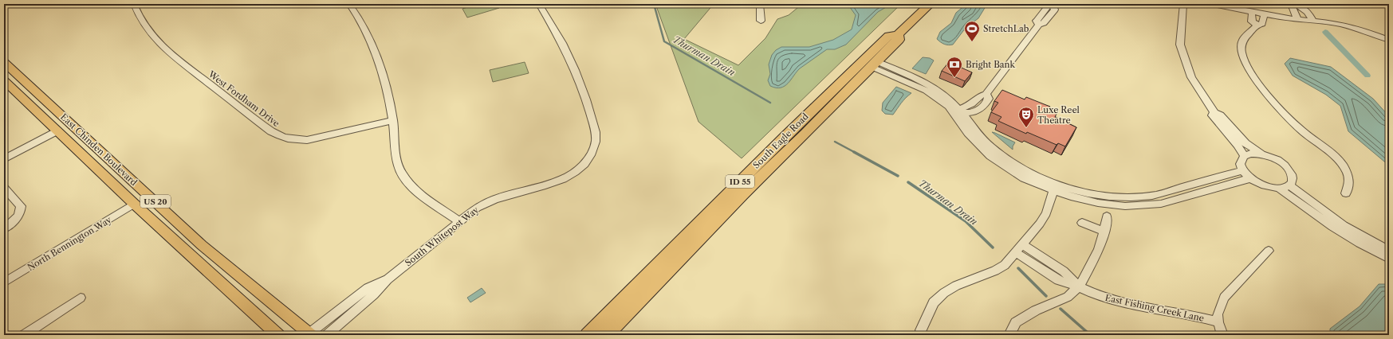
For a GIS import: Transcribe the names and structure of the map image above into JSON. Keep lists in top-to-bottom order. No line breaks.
{"streets":{"highway":["South Eagle Road","ID 55"],"main road":["East Chinden Boulevard","US 20"],"street":["West Fordham Drive","South Whitepost Way","North Bennington Way","East Fishing Creek Lane"]},"crossings":[["East Chinden Boulevard","South Whitepost Way"],["East Chinden Boulevard","North Bennington Way"]],"water":["Thurman Drain"],"places":{"sports":["StretchLab"],"bank":["Bright Bank"],"theatre":["Luxe Reel Theatre"]}}
